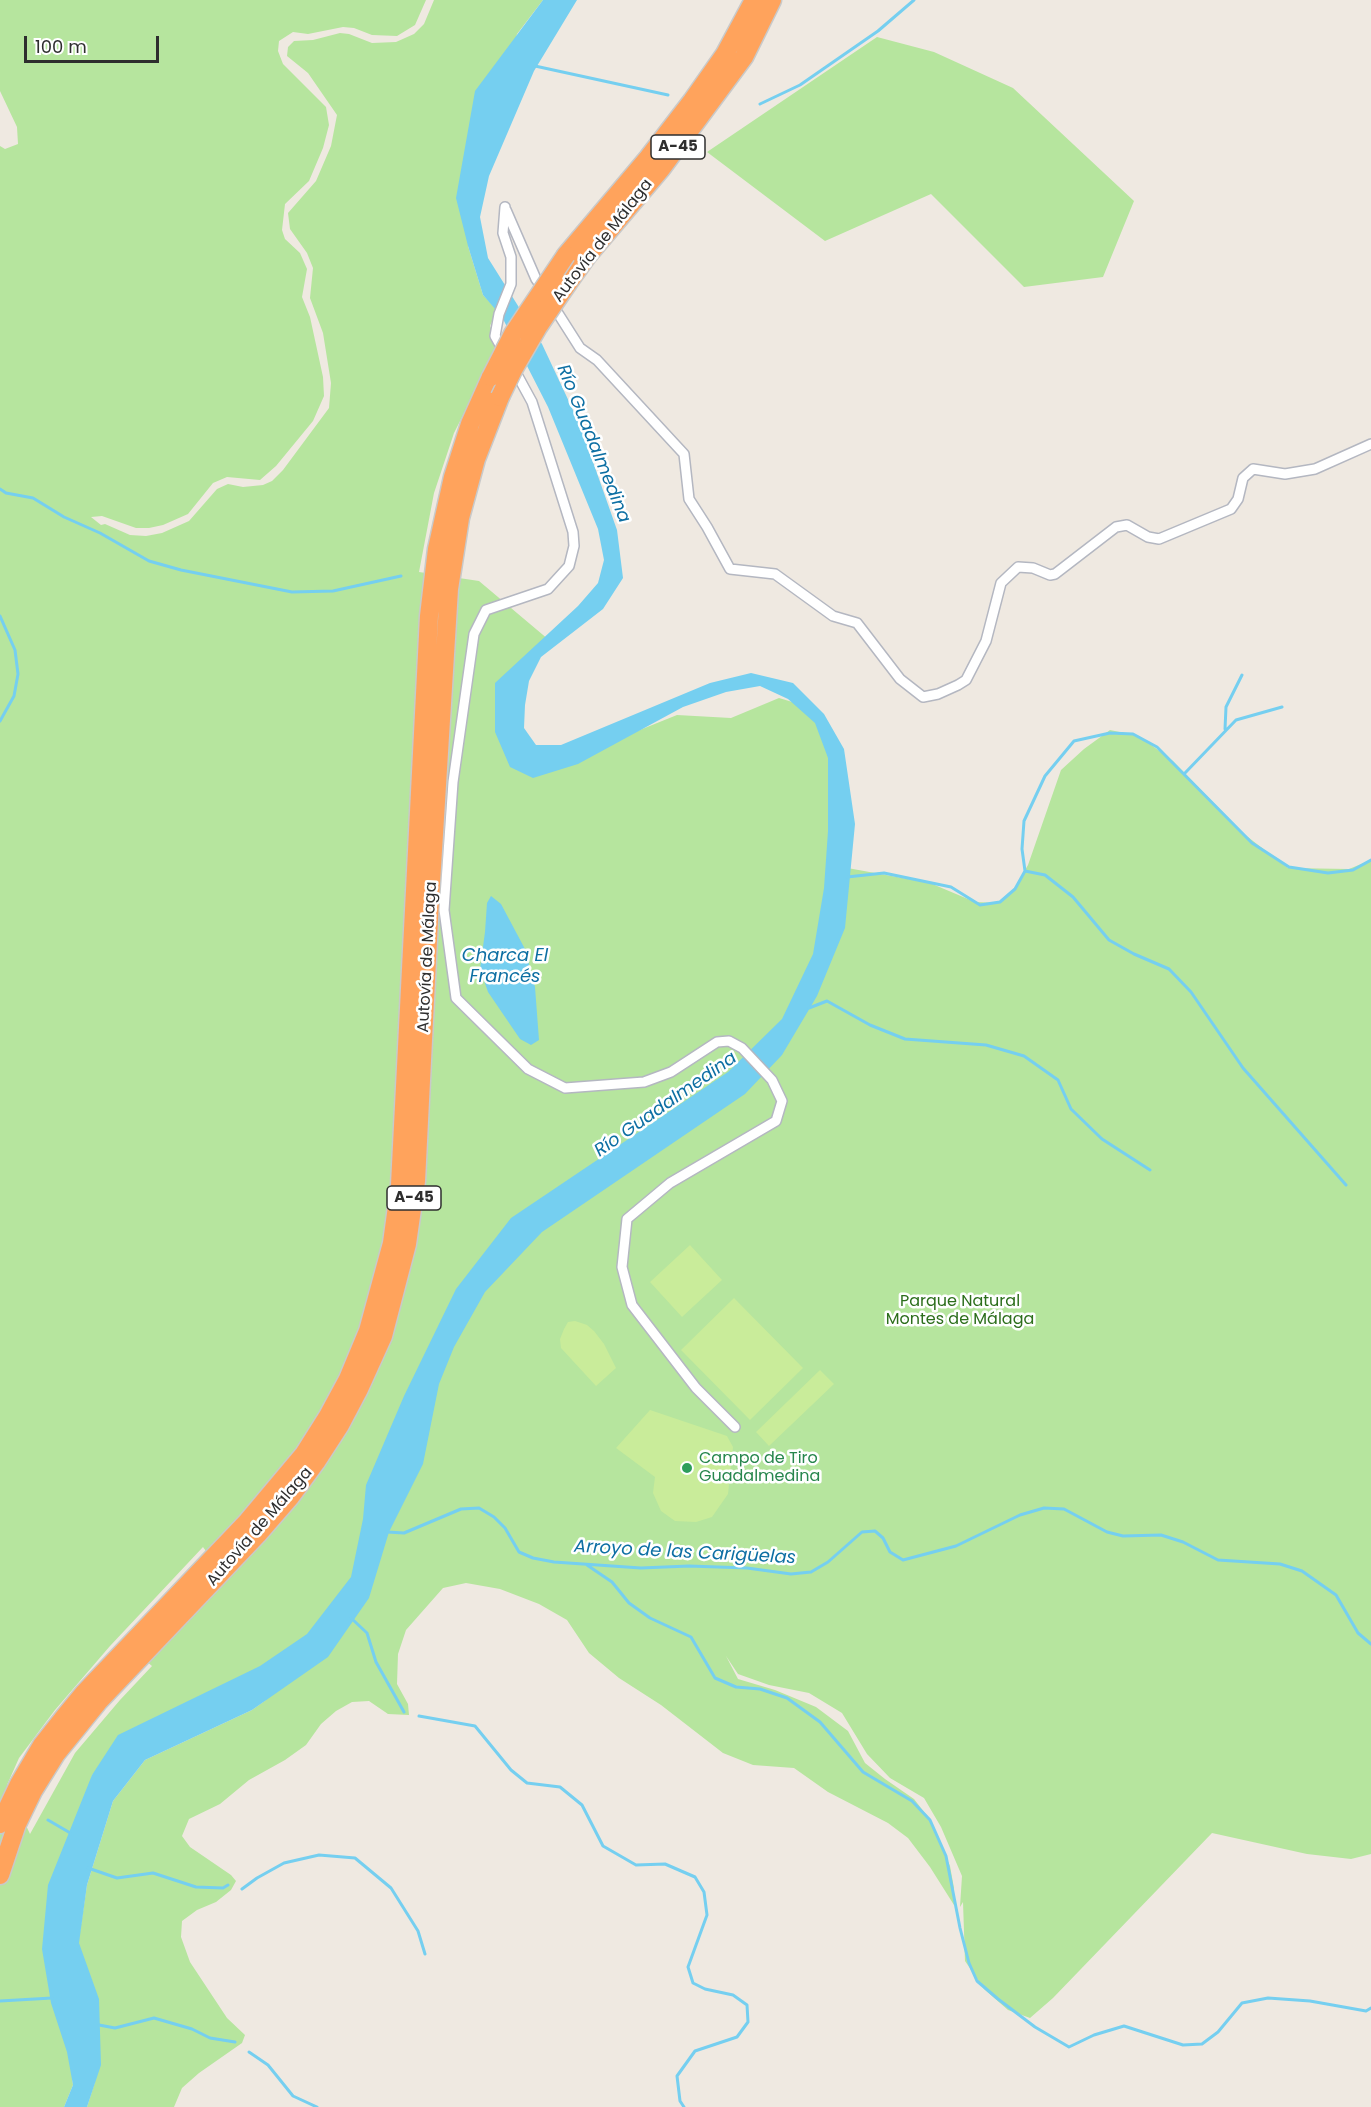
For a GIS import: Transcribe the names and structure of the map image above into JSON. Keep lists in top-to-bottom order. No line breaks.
{"streets":{"highway":["A-45","Autovía de Málaga"]},"water":["Río Guadalmedina","Charca El Francés","Arroyo de las Carigüelas"],"parks":["Parque Natural Montes de Málaga"],"places":["Campo de Tiro Guadalmedina"],"scale_bar":"100 m"}
